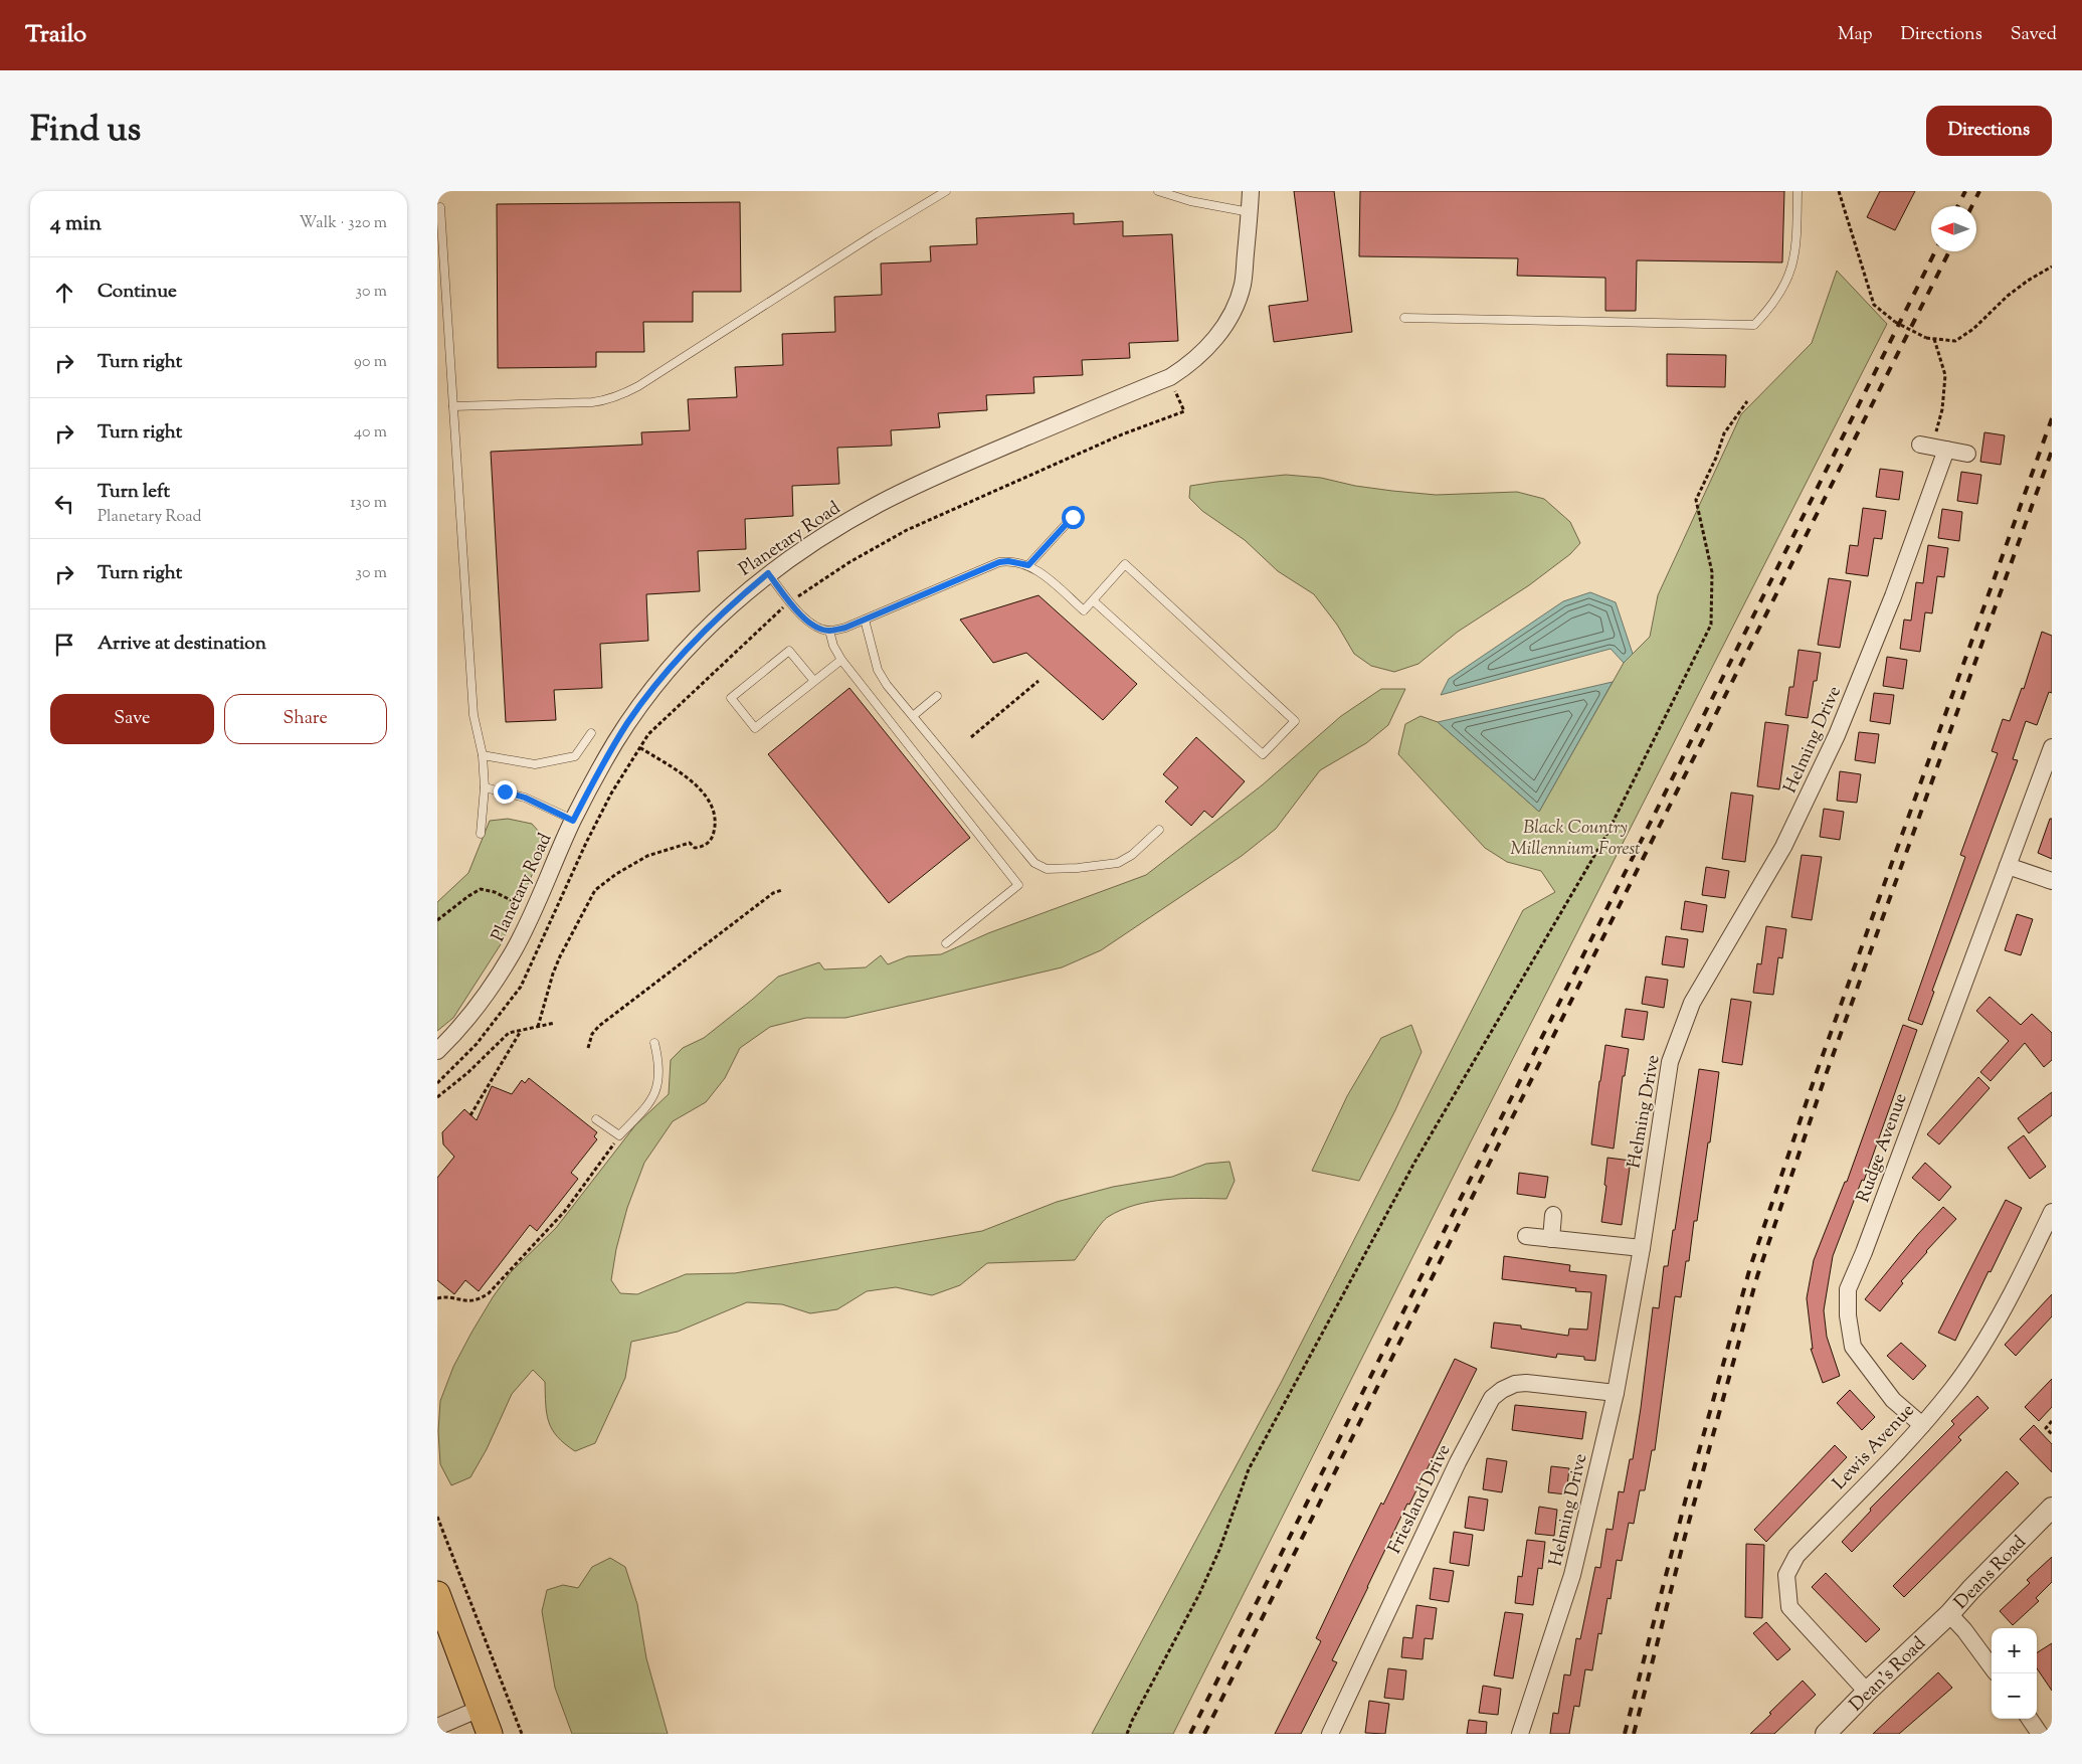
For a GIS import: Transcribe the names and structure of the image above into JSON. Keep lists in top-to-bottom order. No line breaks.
{"streets":{"street":["Planetary Road","Helming Drive","Rudge Avenue","Lewis Avenue","Friesland Drive","Deans Road","Dean's Road"]},"crossings":[["Helming Drive","Friesland Drive"],["Rudge Avenue","Lewis Avenue"],["Lewis Avenue","Dean's Road"],["Deans Road","Dean's Road"]],"parks":["Black Country Millennium Forest"],"north":"left","page":{"header":"Trailo","nav":["Map","Directions","Saved"],"title":"Find us","buttons":["Directions",["Save","Share"]],"heading":["4 min","Walk · 320 m"],"list":[["Continue","30 m"],["Turn right","90 m"],["Turn right","40 m"],["Turn left","Planetary Road","130 m"],["Turn right","30 m"],"Arrive at destination"],"map_buttons":["+","−"]}}
